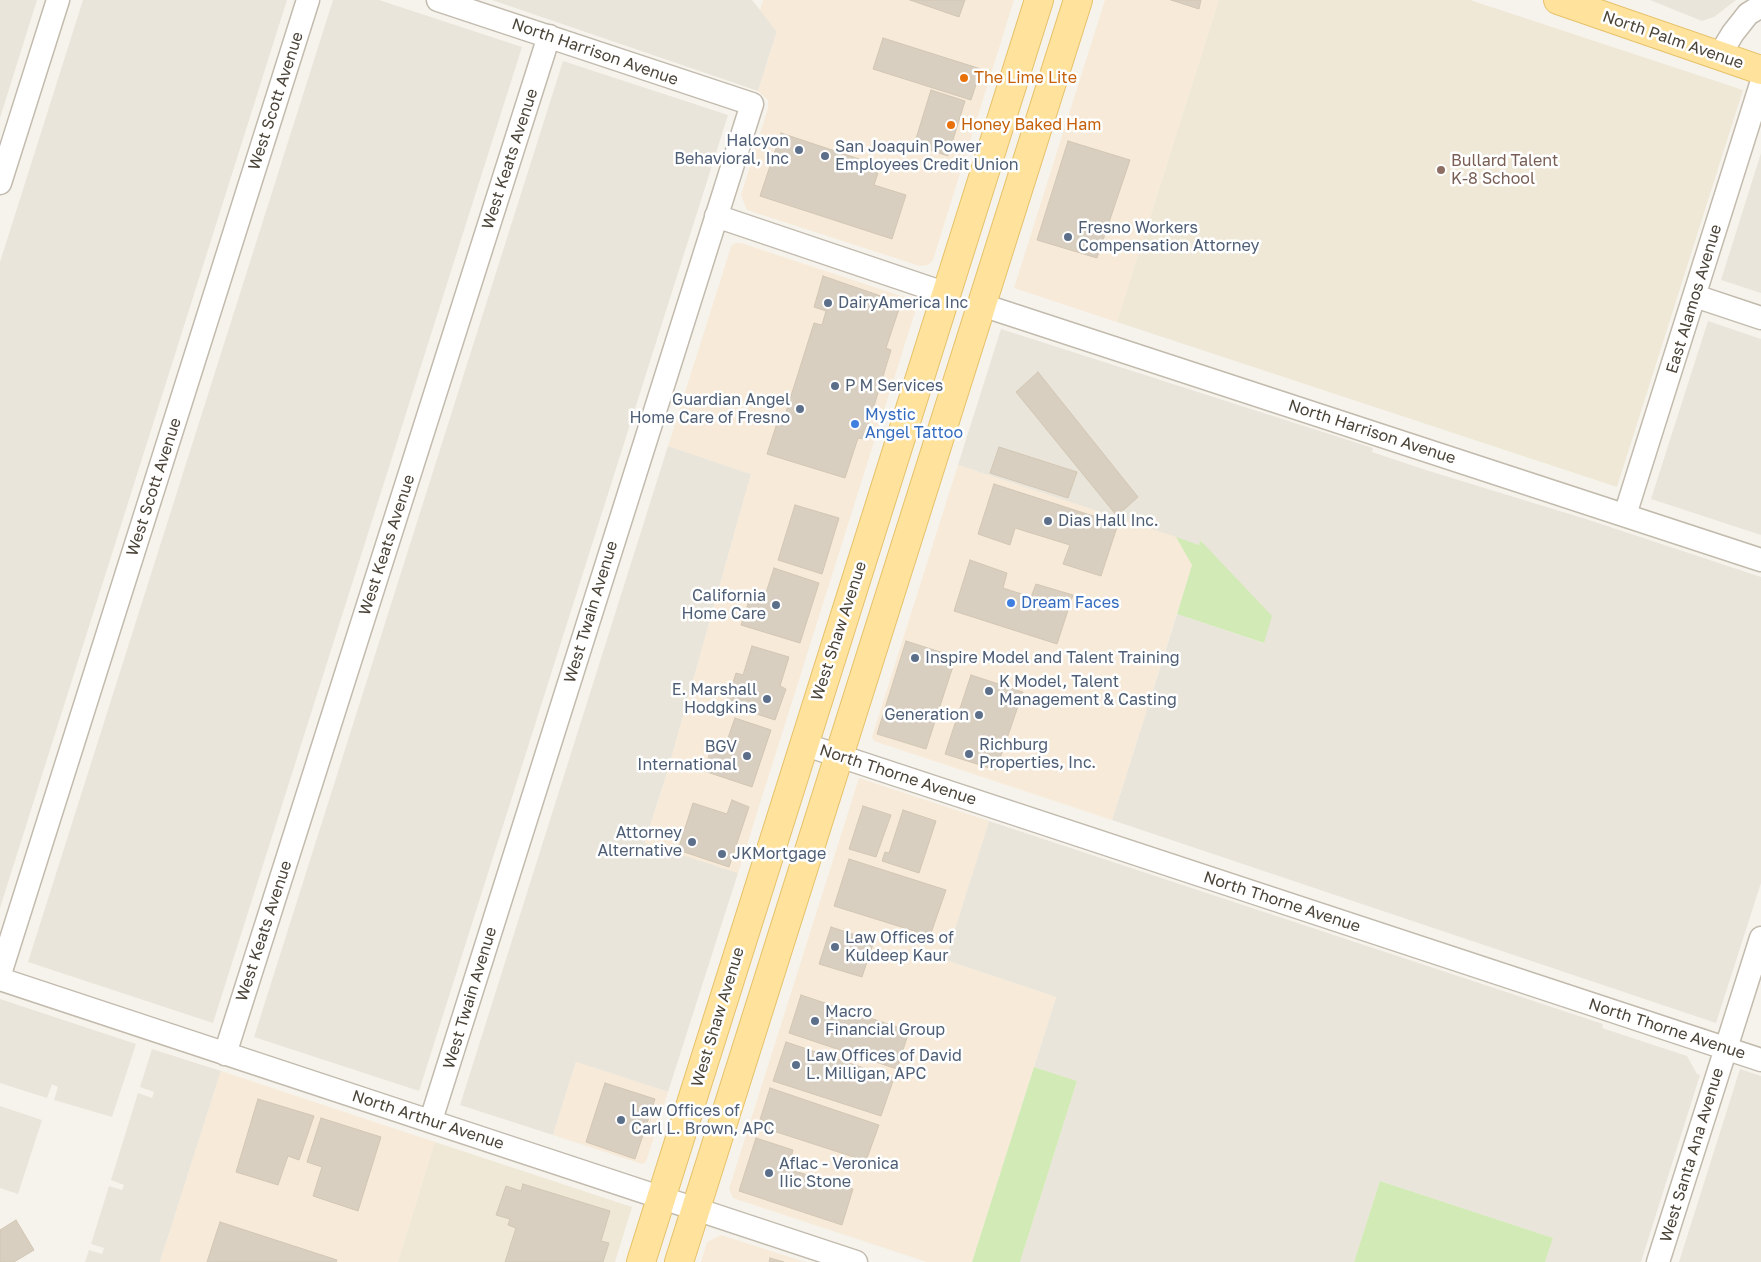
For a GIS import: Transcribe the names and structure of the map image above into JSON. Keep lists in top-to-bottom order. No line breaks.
{"streets":{"main road":["North Palm Avenue","West Shaw Avenue"],"street":["North Harrison Avenue","West Scott Avenue","West Keats Avenue","East Alamos Avenue","West Twain Avenue","North Thorne Avenue","North Arthur Avenue","West Santa Ana Avenue"]},"crossings":[["North Harrison Avenue","West Keats Avenue"],["North Harrison Avenue","East Alamos Avenue"],["North Harrison Avenue","West Twain Avenue"],["West Keats Avenue","North Arthur Avenue"],["West Twain Avenue","North Arthur Avenue"],["West Shaw Avenue","North Thorne Avenue"],["West Shaw Avenue","North Arthur Avenue"],["North Thorne Avenue","West Santa Ana Avenue"]],"places":["The Lime Lite","Honey Baked Ham","Halcyon Behavioral, Inc","San Joaquin Power Employees Credit Union","Bullard Talent K-8 School","Fresno Workers Compensation Attorney","DairyAmerica Inc","P M Services","Guardian Angel Home Care of Fresno","Mystic Angel Tattoo","Dias Hall Inc.","Dream Faces","California Home Care","Inspire Model and Talent Training","K Model, Talent Management & Casting","E. Marshall Hodgkins","Generation","Richburg Properties, Inc.","BGV International","Attorney Alternative","JKMortgage","Law Offices of Kuldeep Kaur","Macro Financial Group","Law Offices of David L. Milligan, APC","Law Offices of Carl L. Brown, APC","Aflac - Veronica IIic Stone"]}
